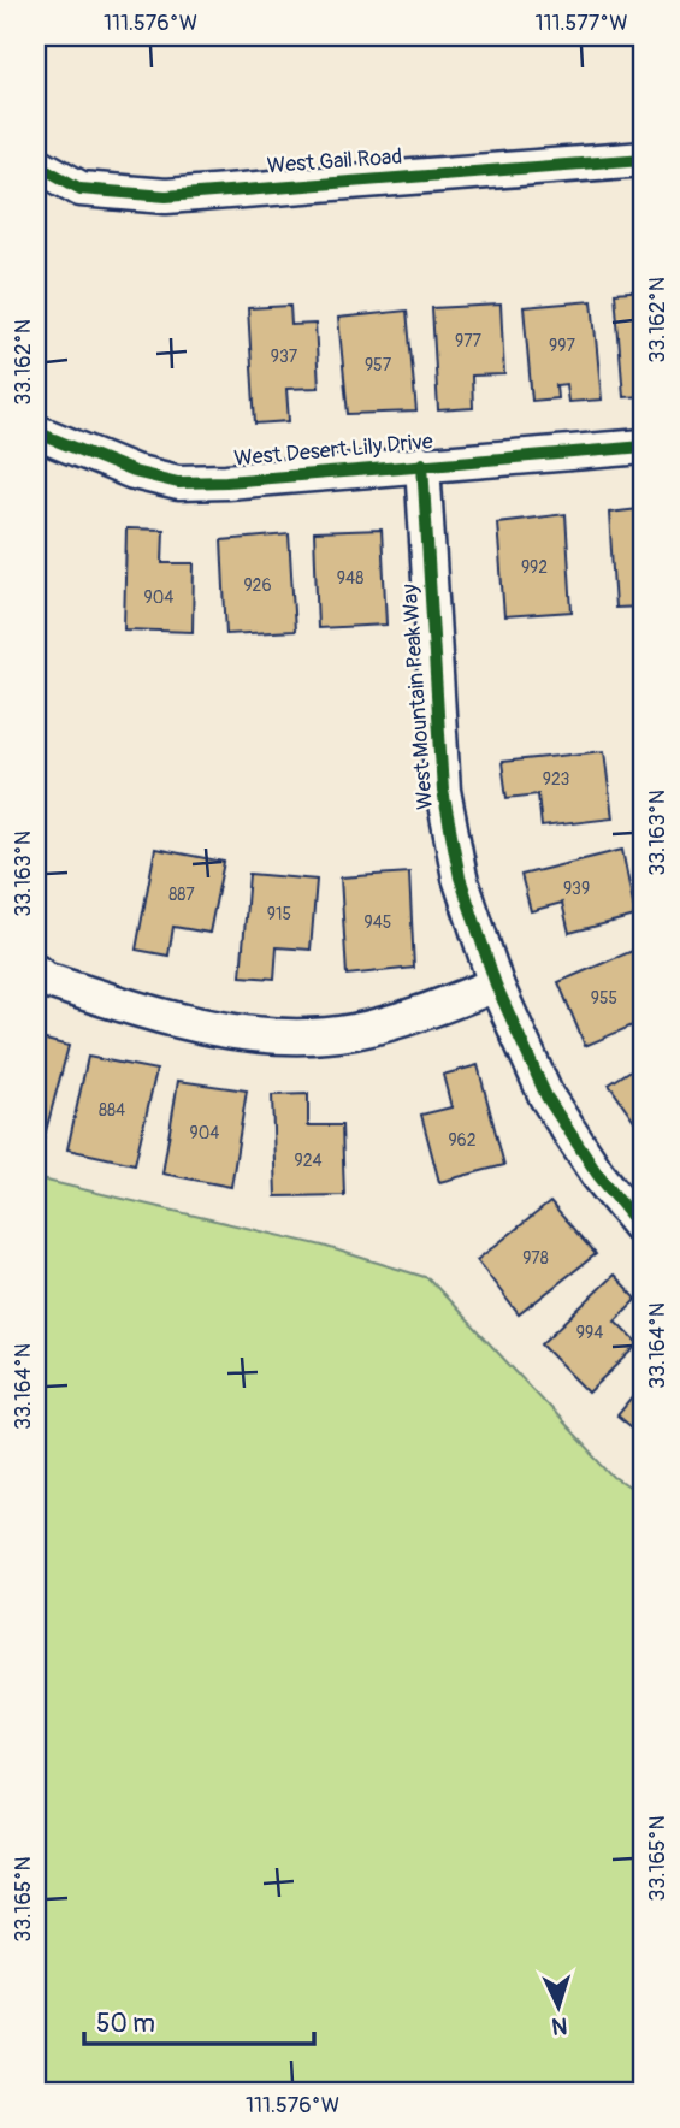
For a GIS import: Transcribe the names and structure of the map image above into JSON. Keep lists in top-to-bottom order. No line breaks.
{"streets":{"street":["West Gail Road","West Desert Lily Drive","West Mountain Peak Way"]},"crossings":[["West Desert Lily Drive","West Mountain Peak Way"]],"house_numbers":["977","997","937","957","992","948","926","904","923","939","887","915","945","955","884","904","962","924","978","994"],"scale_bar":"50 m","north":"bottom","coordinates":["111.576°W","111.577°W","33.162°N","33.163°N","33.164°N","33.165°N"]}
